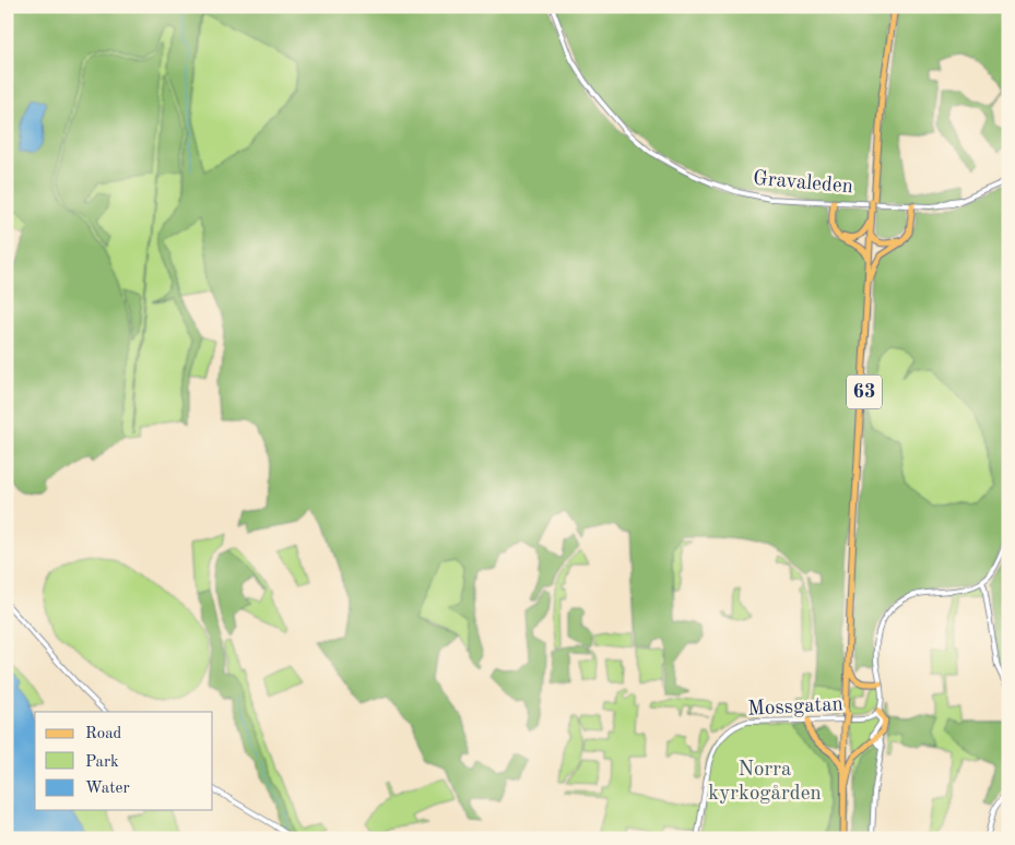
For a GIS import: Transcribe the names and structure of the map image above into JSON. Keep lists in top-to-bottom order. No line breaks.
{"streets":{"main road":["63"],"street":["Gravaleden","Mossgatan"]},"parks":["Norra kyrkogården"],"legend":["Road","Park","Water"]}
